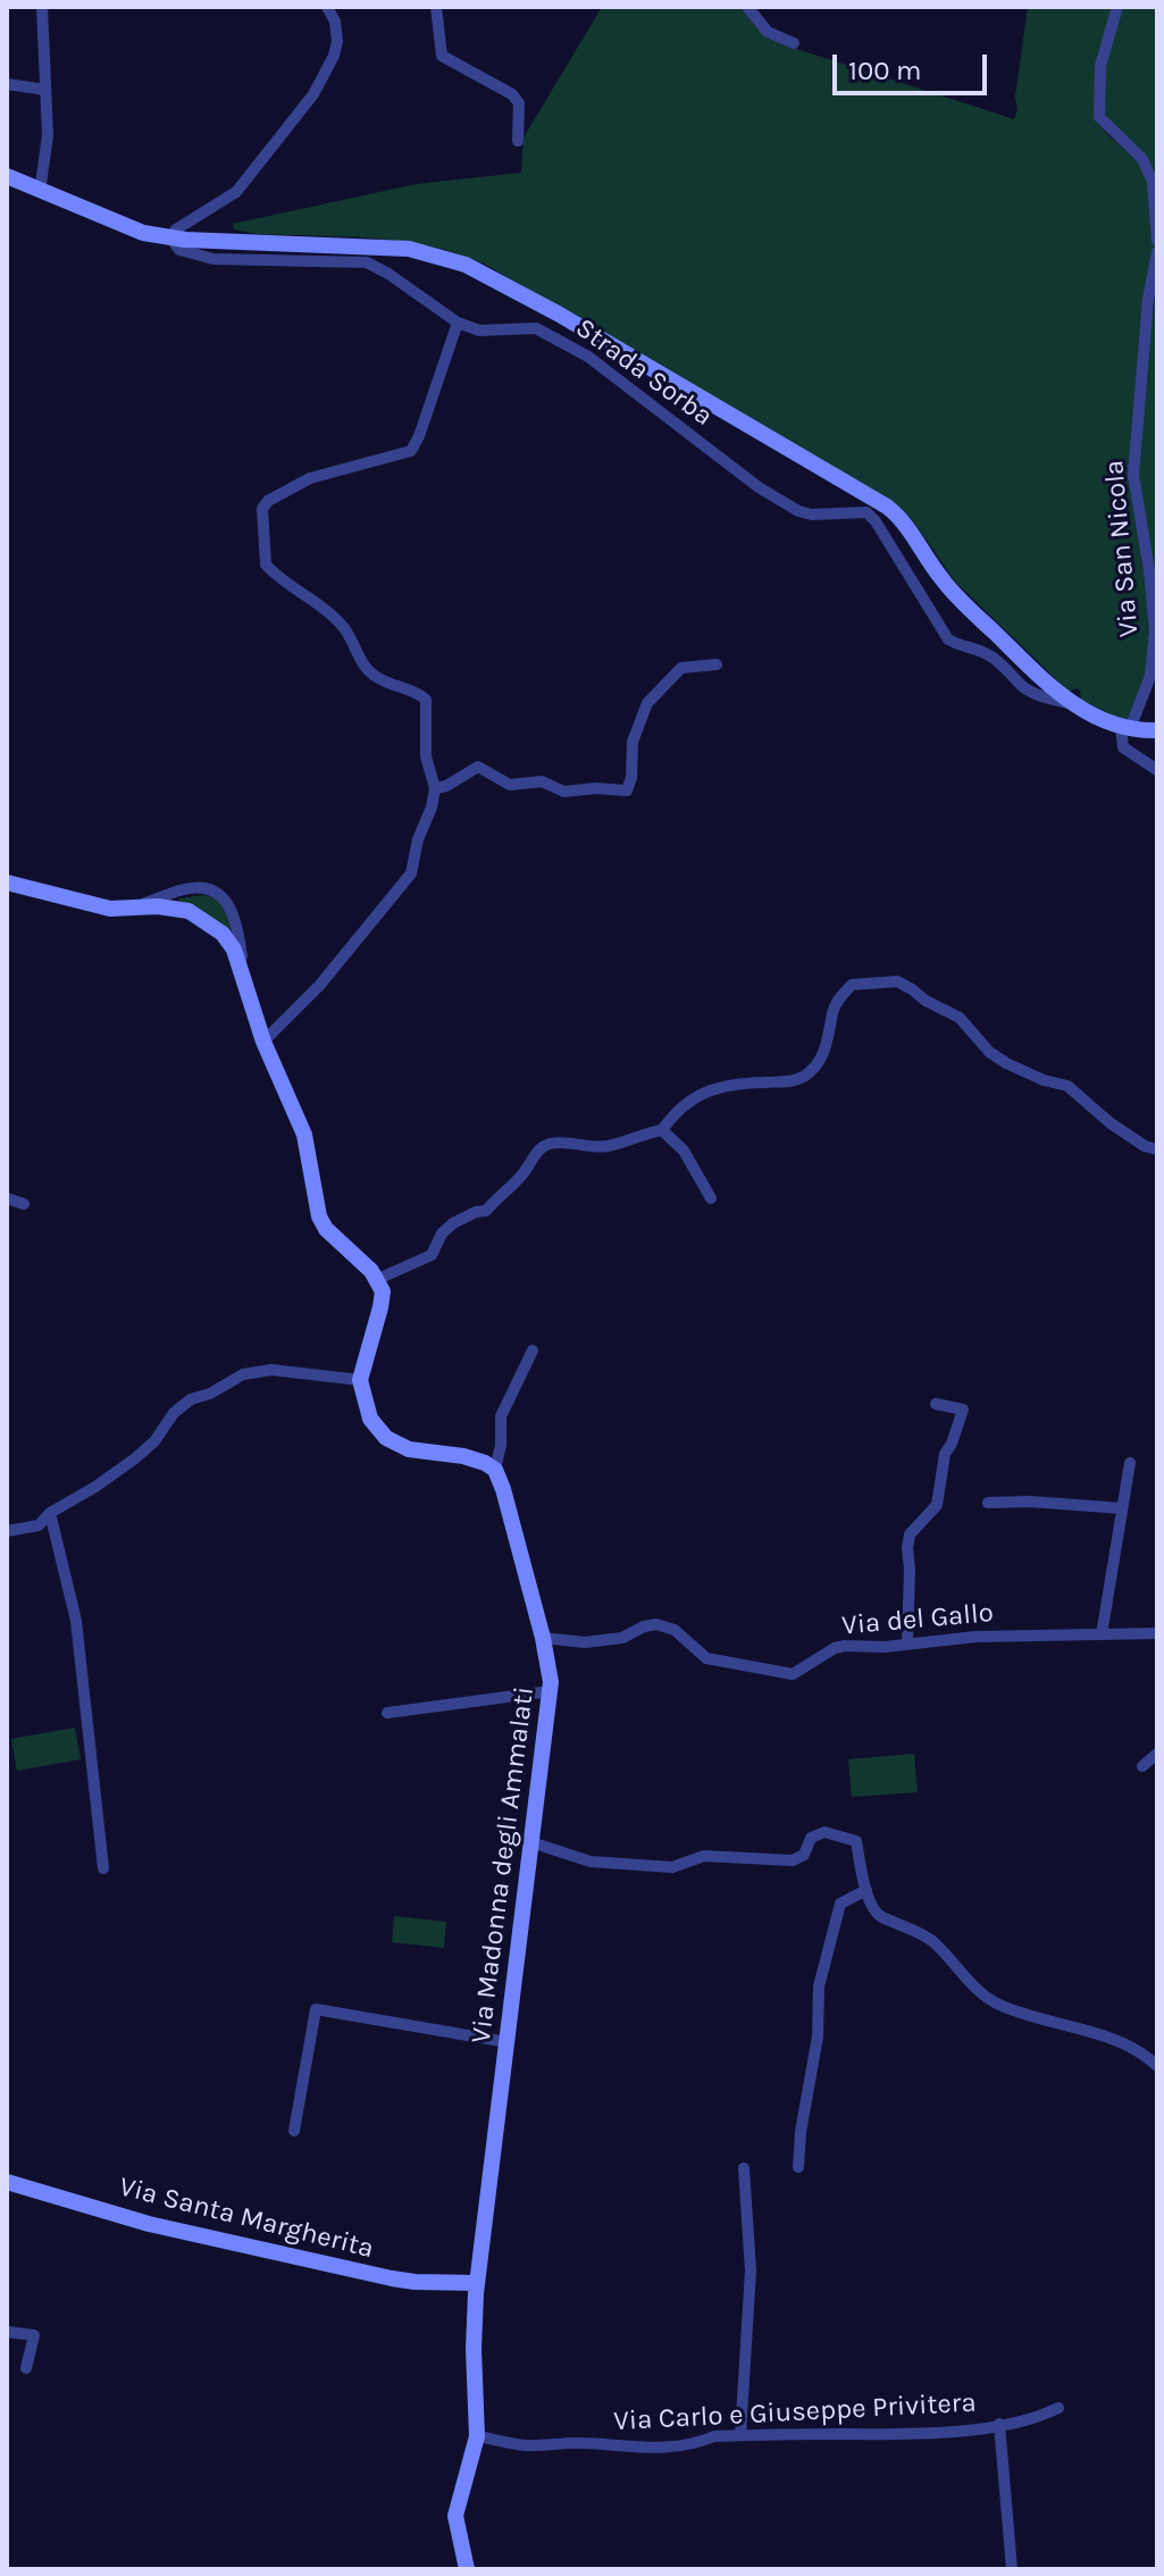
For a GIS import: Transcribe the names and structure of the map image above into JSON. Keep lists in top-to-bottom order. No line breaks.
{"streets":{"street":["Strada Sorba","Via San Nicola","Via del Gallo","Via Madonna degli Ammalati","Via Santa Margherita","Via Carlo e Giuseppe Privitera"]},"crossings":[["Via del Gallo","Via Madonna degli Ammalati"],["Via Madonna degli Ammalati","Via Santa Margherita"],["Via Madonna degli Ammalati","Via Carlo e Giuseppe Privitera"]],"scale_bar":"100 m"}
